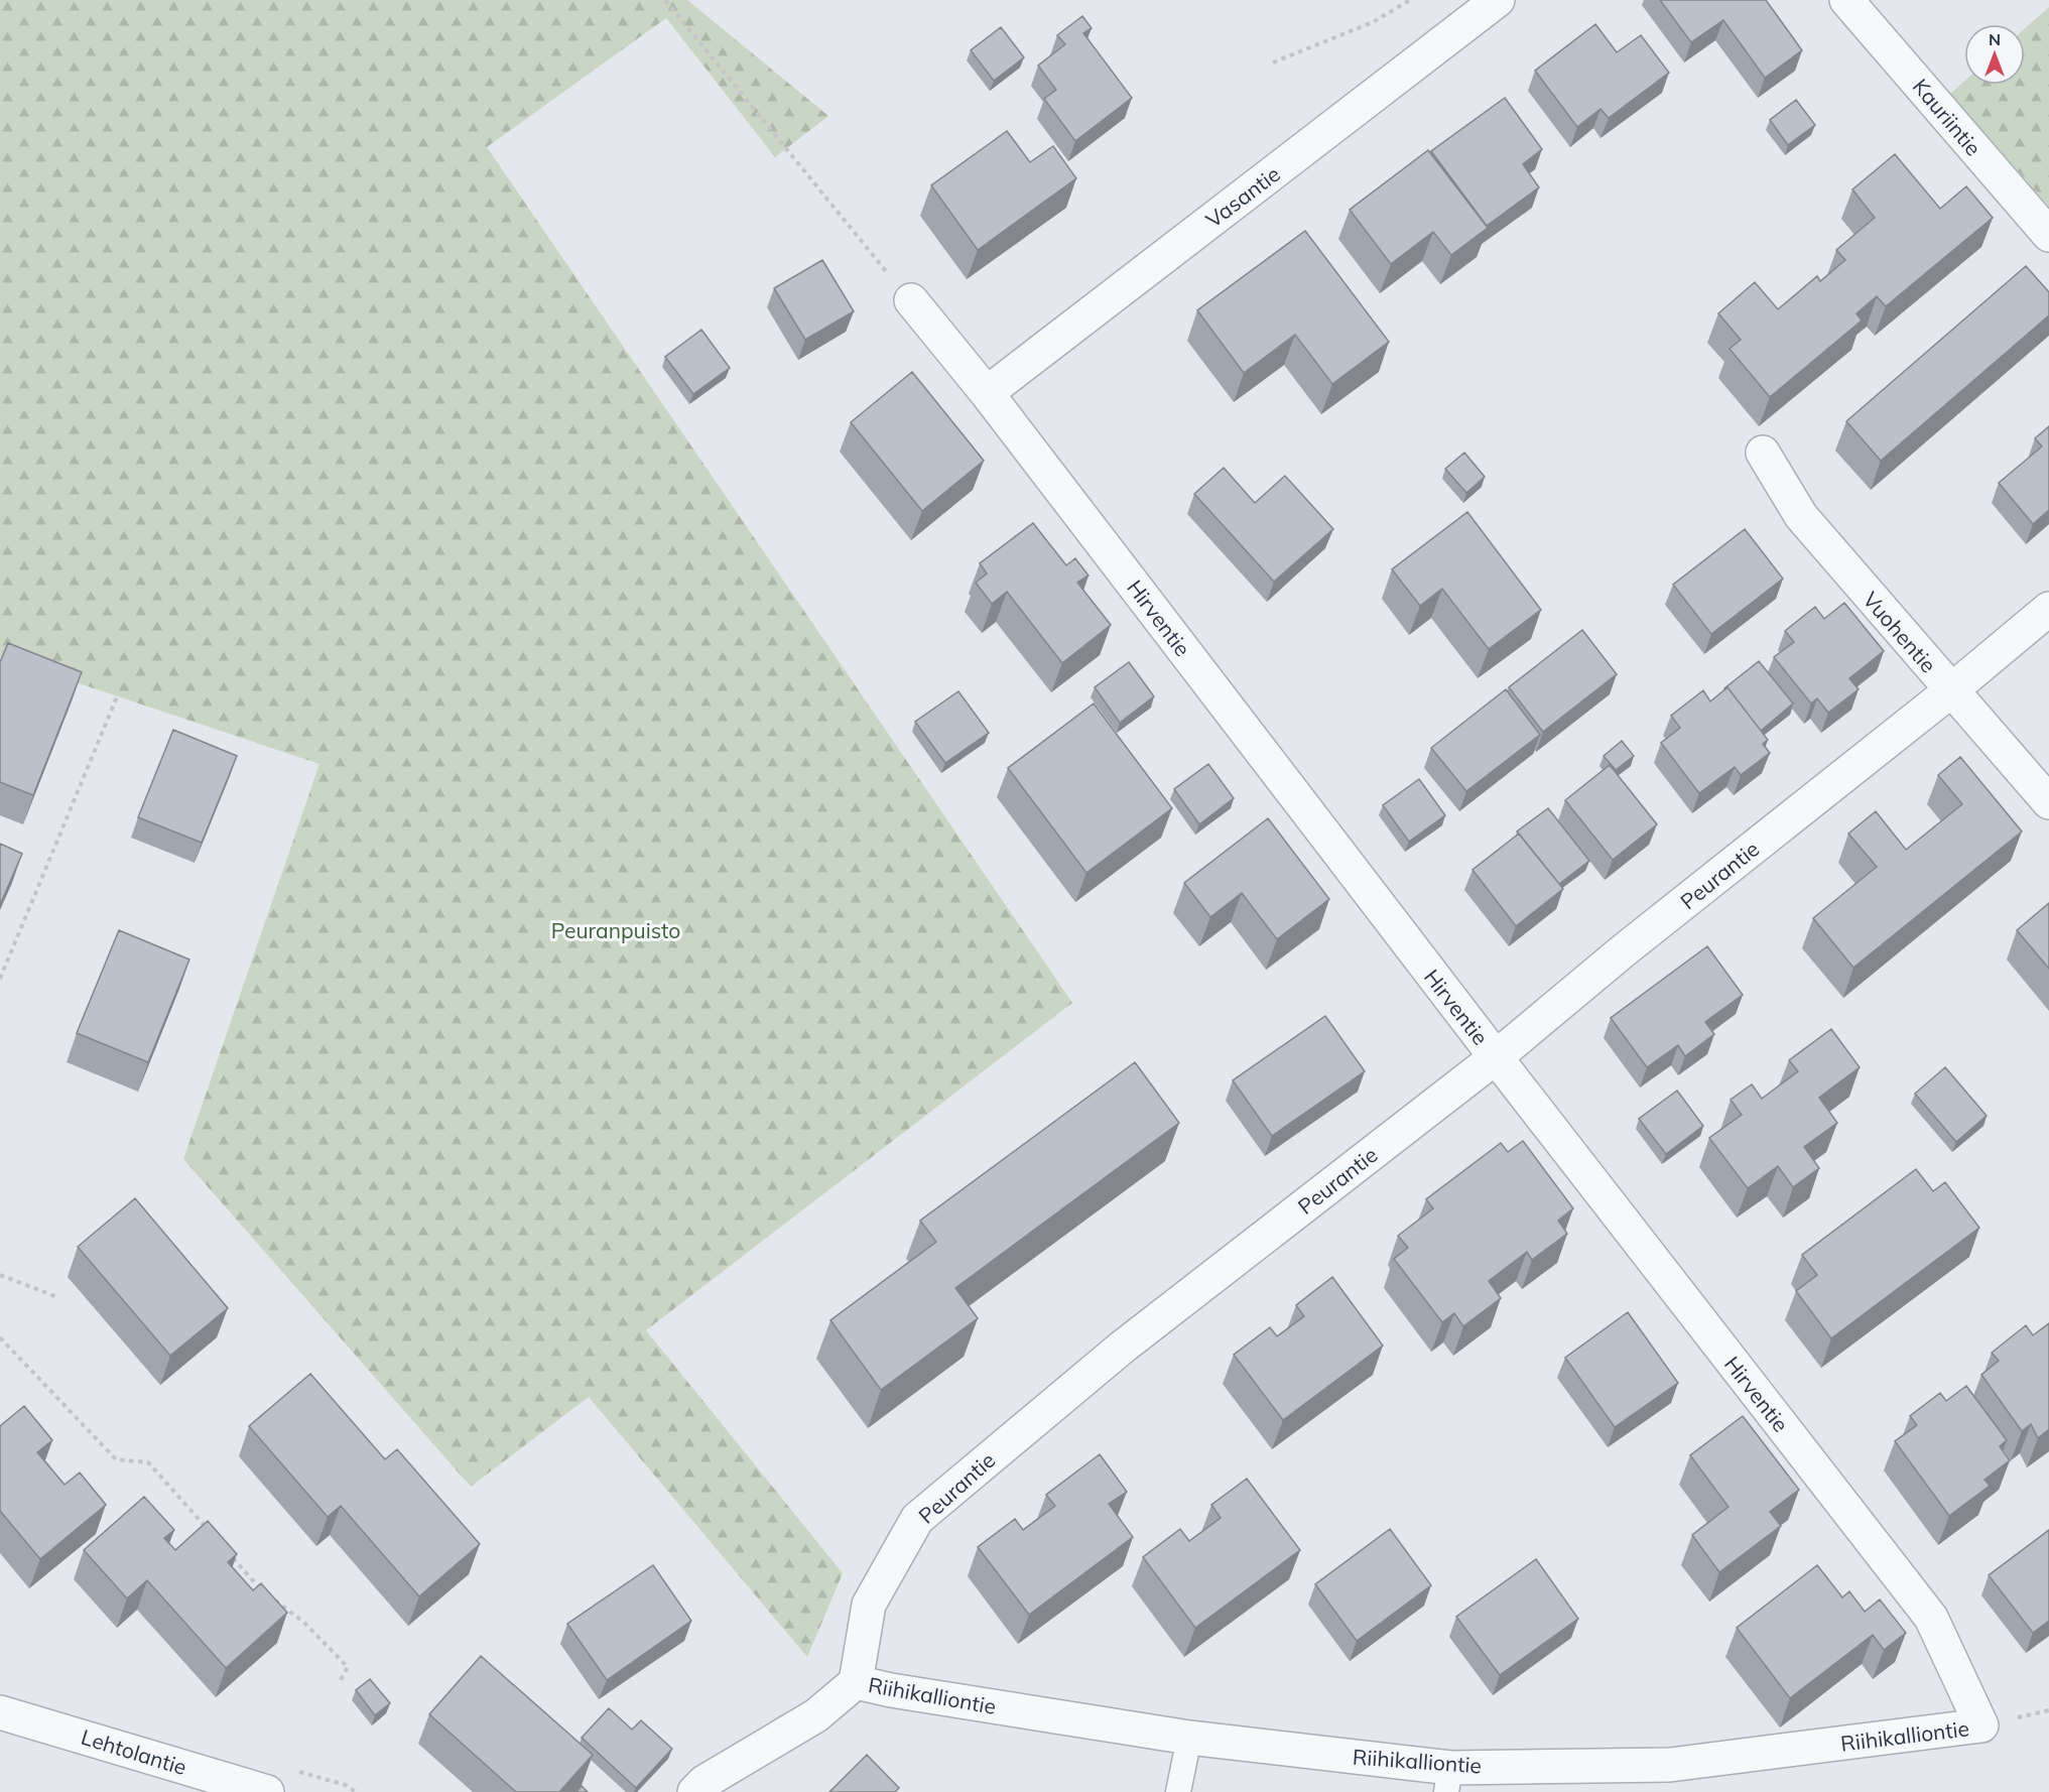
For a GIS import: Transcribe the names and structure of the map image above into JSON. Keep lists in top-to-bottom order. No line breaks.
{"streets":{"street":["Kauriintie","Vasantie","Hirventie","Vuohentie","Peurantie","Riihikalliontie","Lehtolantie"]},"crossings":[["Vasantie","Hirventie"],["Hirventie","Peurantie"],["Hirventie","Riihikalliontie"],["Vuohentie","Peurantie"],["Peurantie","Riihikalliontie"]],"parks":["Peuranpuisto"],"north":"top"}
